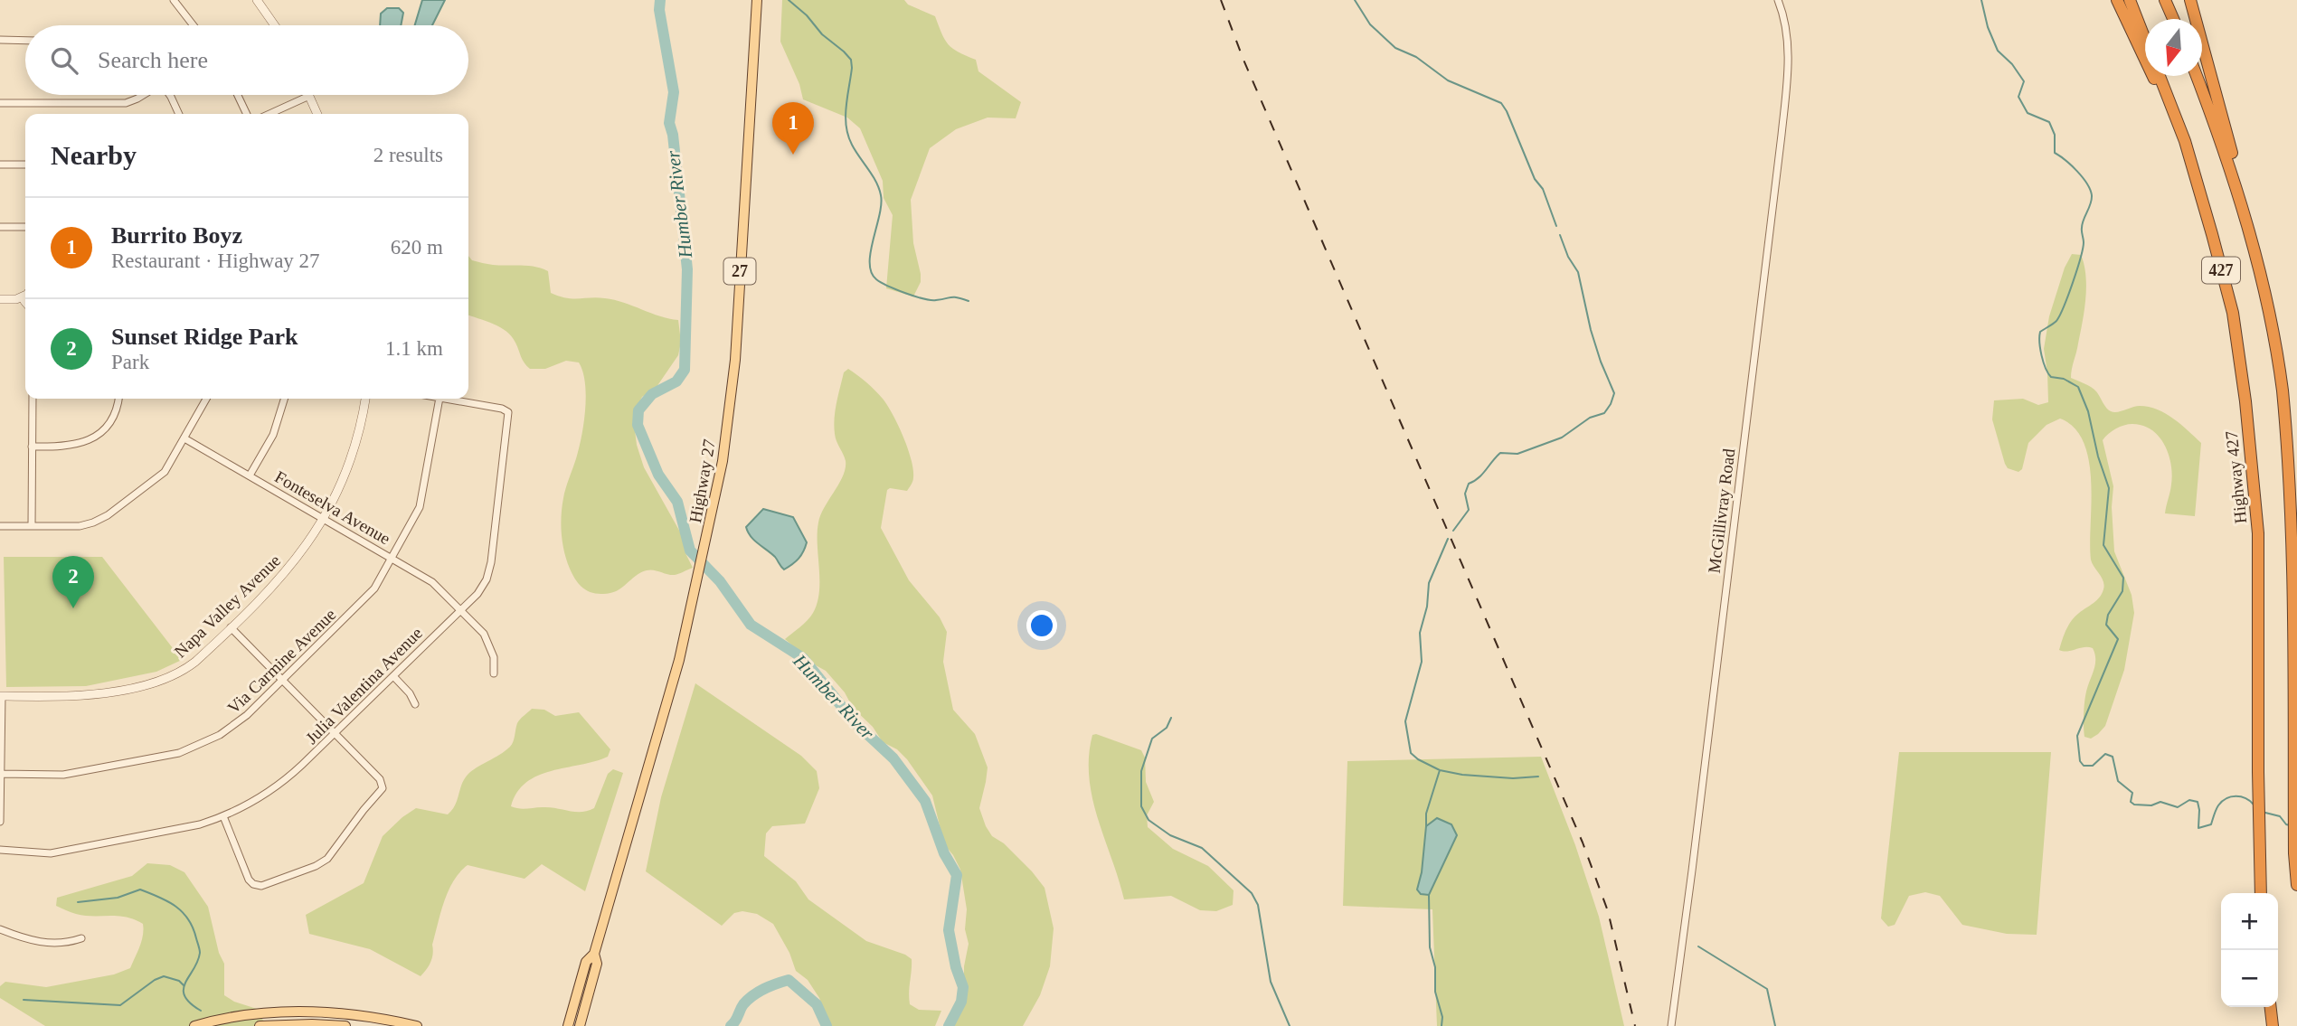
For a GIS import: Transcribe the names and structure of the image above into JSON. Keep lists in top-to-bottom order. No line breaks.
{"streets":{"highway":["427","Highway 427"],"main road":["27","Highway 27"],"street":["Fonteselva Avenue","McGillivray Road","Napa Valley Avenue","Via Carmine Avenue","Julia Valentina Avenue"]},"crossings":[["Fonteselva Avenue","Napa Valley Avenue"],["Fonteselva Avenue","Via Carmine Avenue"],["Fonteselva Avenue","Julia Valentina Avenue"]],"water":["Humber River"],"north":"bottom","page":{"search":"Search here","pins":["1","2"],"heading":["Nearby","2 results"],"list":[{"mark":"1","name":"Burrito Boyz","note":"Restaurant · Highway 27","value":"620 m"},{"mark":"2","name":"Sunset Ridge Park","note":"Park","value":"1.1 km"}],"map_buttons":["+","−"]}}
